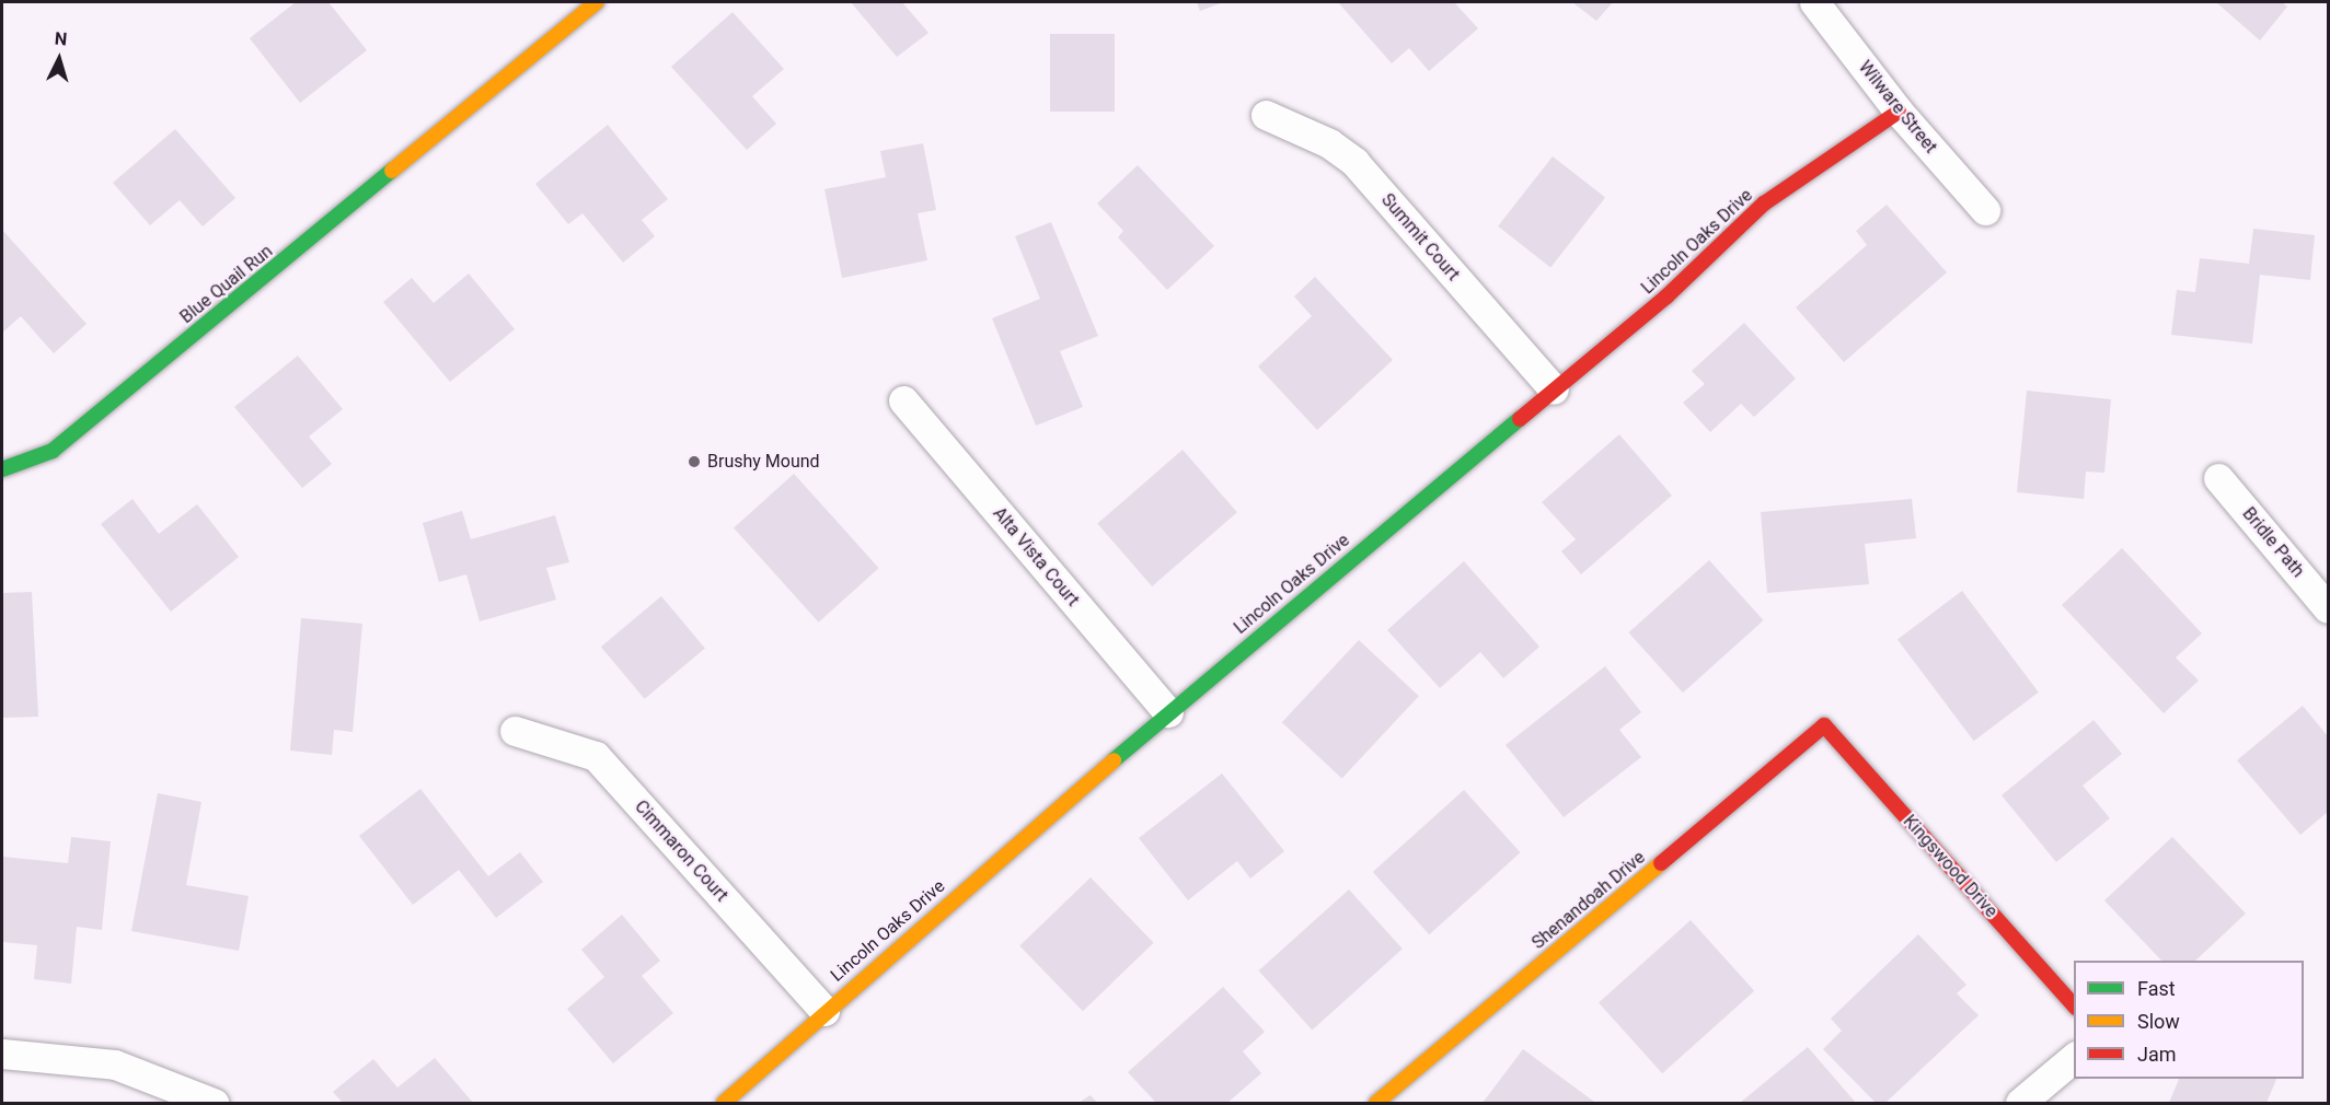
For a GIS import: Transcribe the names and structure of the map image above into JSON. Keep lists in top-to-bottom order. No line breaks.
{"streets":{"street":["Wilware Street","Summit Court","Lincoln Oaks Drive","Blue Quail Run","Bridle Path","Alta Vista Court","Cimmaron Court","Kingswood Drive","Shenandoah Drive"]},"crossings":[["Wilware Street","Lincoln Oaks Drive"],["Summit Court","Lincoln Oaks Drive"],["Lincoln Oaks Drive","Alta Vista Court"],["Lincoln Oaks Drive","Cimmaron Court"],["Kingswood Drive","Shenandoah Drive"]],"places":["Brushy Mound"],"legend":["Fast","Slow","Jam"],"north":"top"}
